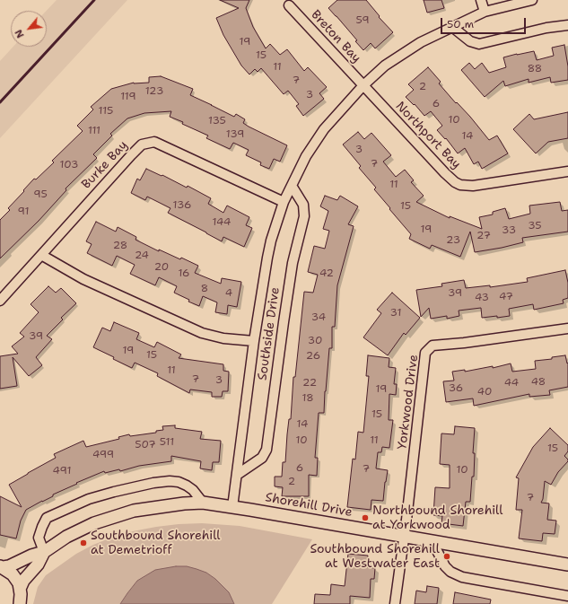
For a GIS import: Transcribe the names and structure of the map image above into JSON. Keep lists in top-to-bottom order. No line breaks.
{"streets":{"street":["Breton Bay","Northport Bay","Burke Bay","Southside Drive","Yorkwood Drive","Shorehill Drive"]},"crossings":[["Breton Bay","Northport Bay"],["Breton Bay","Southside Drive"],["Northport Bay","Southside Drive"],["Burke Bay","Southside Drive"],["Southside Drive","Shorehill Drive"],["Yorkwood Drive","Shorehill Drive"]],"places":["Northbound Shorehill at Yorkwood","Southbound Shorehill at Demetrioff","Southbound Shorehill at Westwater East"],"house_numbers":["59","19","15","11","88","7","2","123","3","119","6","115","10","135","111","139","14","3","7","103","11","95","136","15","91","144","35","19","33","27","23","28","24","20","16","42","8","4","39","47","43","31","34","39","30","19","15","26","11","7","3","48","22","44","36","19","40","18","15","14","10","11","511","507","15","499","6","7","10","491","2","7"],"scale_bar":"50 m","north":"bottom left"}
